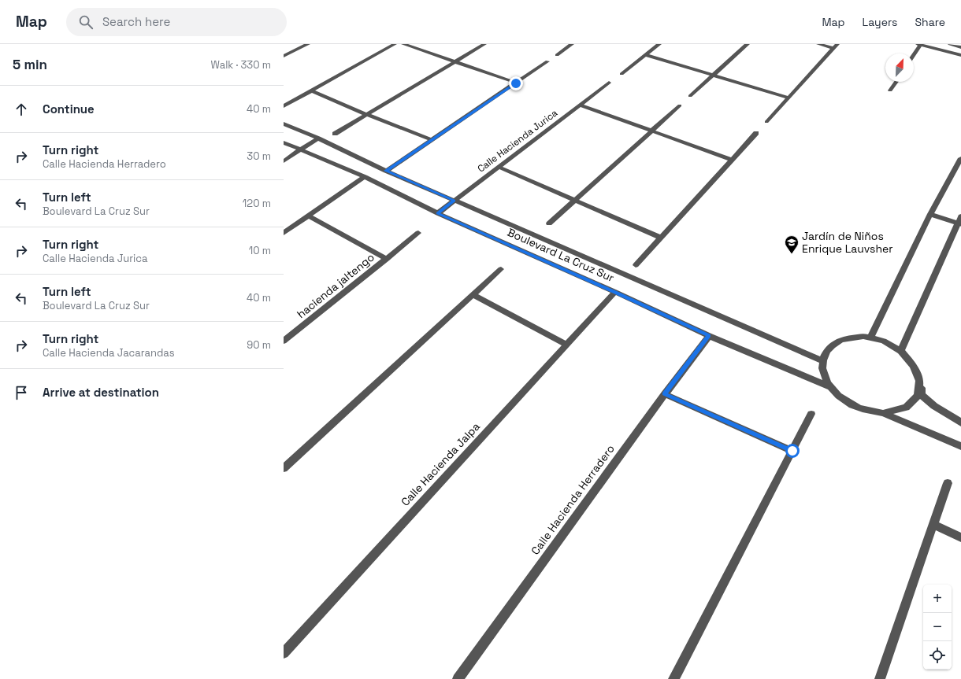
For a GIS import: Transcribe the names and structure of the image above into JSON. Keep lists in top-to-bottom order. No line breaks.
{"streets":{"street":["Calle Hacienda Jurica","Boulevard La Cruz Sur","hacienda jaltengo","Calle Hacienda Jalpa","Calle Hacienda Herradero"]},"crossings":[["Calle Hacienda Jurica","Boulevard La Cruz Sur"],["Boulevard La Cruz Sur","Calle Hacienda Jalpa"],["Boulevard La Cruz Sur","Calle Hacienda Herradero"]],"places":{"school or university":["Jardín de Niños Enrique Lauvsher"]},"north":"top right","page":{"header":"Map","search":"Search here","nav":["Map","Layers","Share"],"heading":["5 min","Walk · 330 m"],"list":[["Continue","40 m"],["Turn right","Calle Hacienda Herradero","30 m"],["Turn left","Boulevard La Cruz Sur","120 m"],["Turn right","Calle Hacienda Jurica","10 m"],["Turn left","Boulevard La Cruz Sur","40 m"],["Turn right","Calle Hacienda Jacarandas","90 m"],"Arrive at destination"],"map_buttons":["+","−"]}}
